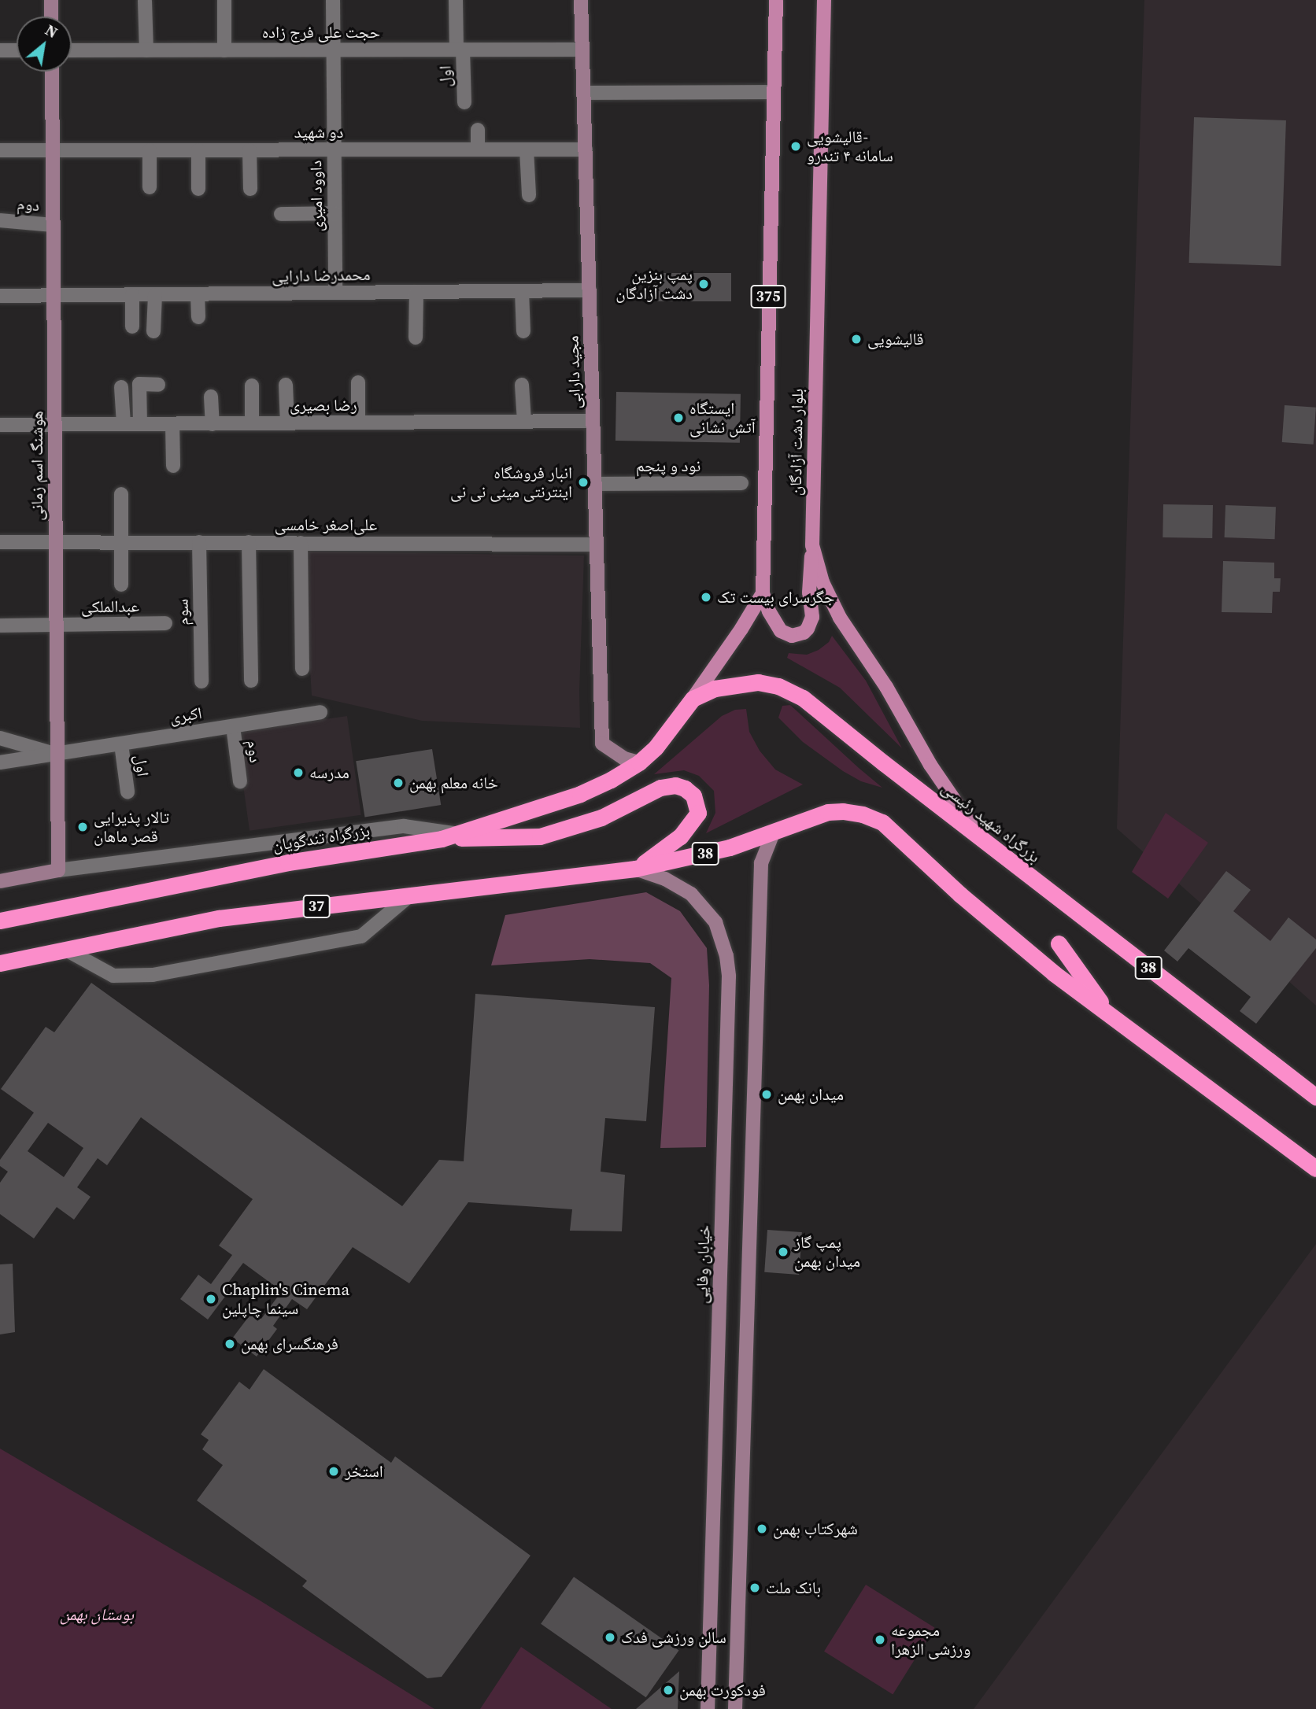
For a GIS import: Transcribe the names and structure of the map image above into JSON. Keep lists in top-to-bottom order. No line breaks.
{"streets":{"highway":["بزرگراه شهید رئیسی","بزرگراه تندگویان","38","37"],"main road":["375","مجید دارابی","بلوار دشت آزادگان","هوشنگ اسم زمانی","خیابان وفایی"],"street":["حجت علی فرج زاده","اول","دو شهید","داوود امیری","دوم","محمدرضا دارایی","رضا بصیری","نود و پنجم","علی‌اصغر خامسی","عبدالملکی","سوم","اکبری"]},"crossings":[["حجت علی فرج زاده","اول"],["حجت علی فرج زاده","داوود امیری"],["حجت علی فرج زاده","مجید دارابی"],["اول","اکبری"],["دو شهید","داوود امیری"],["دو شهید","مجید دارابی"],["دو شهید","هوشنگ اسم زمانی"],["داوود امیری","محمدرضا دارایی"],["دوم","هوشنگ اسم زمانی"],["دوم","اکبری"],["محمدرضا دارایی","مجید دارابی"],["محمدرضا دارایی","هوشنگ اسم زمانی"],["مجید دارابی","رضا بصیری"],["مجید دارابی","نود و پنجم"],["مجید دارابی","علی‌اصغر خامسی"],["مجید دارابی","بزرگراه شهید رئیسی"],["مجید دارابی","بزرگراه تندگویان"],["رضا بصیری","هوشنگ اسم زمانی"],["بلوار دشت آزادگان","بزرگراه شهید رئیسی"],["هوشنگ اسم زمانی","علی‌اصغر خامسی"],["هوشنگ اسم زمانی","عبدالملکی"],["هوشنگ اسم زمانی","اکبری"],["علی‌اصغر خامسی","سوم"],["بزرگراه شهید رئیسی","بزرگراه تندگویان"],["38","37"],["38","خیابان وفایی"],["37","خیابان وفایی"]],"parks":["بوستان بهمن"],"places":["قالیشویی- سامانه ۴ تندرو","پمپ بنزین دشت آزادگان","قالیشویی","ایستگاه آتش نشانی","انبار فروشگاه اینترنتی مینی نی نی","جگرسرای بیست تک","مدرسه","خانه معلم بهمن","تالار پذیرایی قصر ماهان","میدان بهمن","پمپ گاز میدان بهمن","Chaplin's Cinema سینما چاپلین","فرهنگسرای بهمن","استخر","شهرکتاب بهمن","بانک ملت","سالن ورزشی فدک","مجموعه ورزشی الزهرا","فودکورت بهمن"],"north":"top right"}
